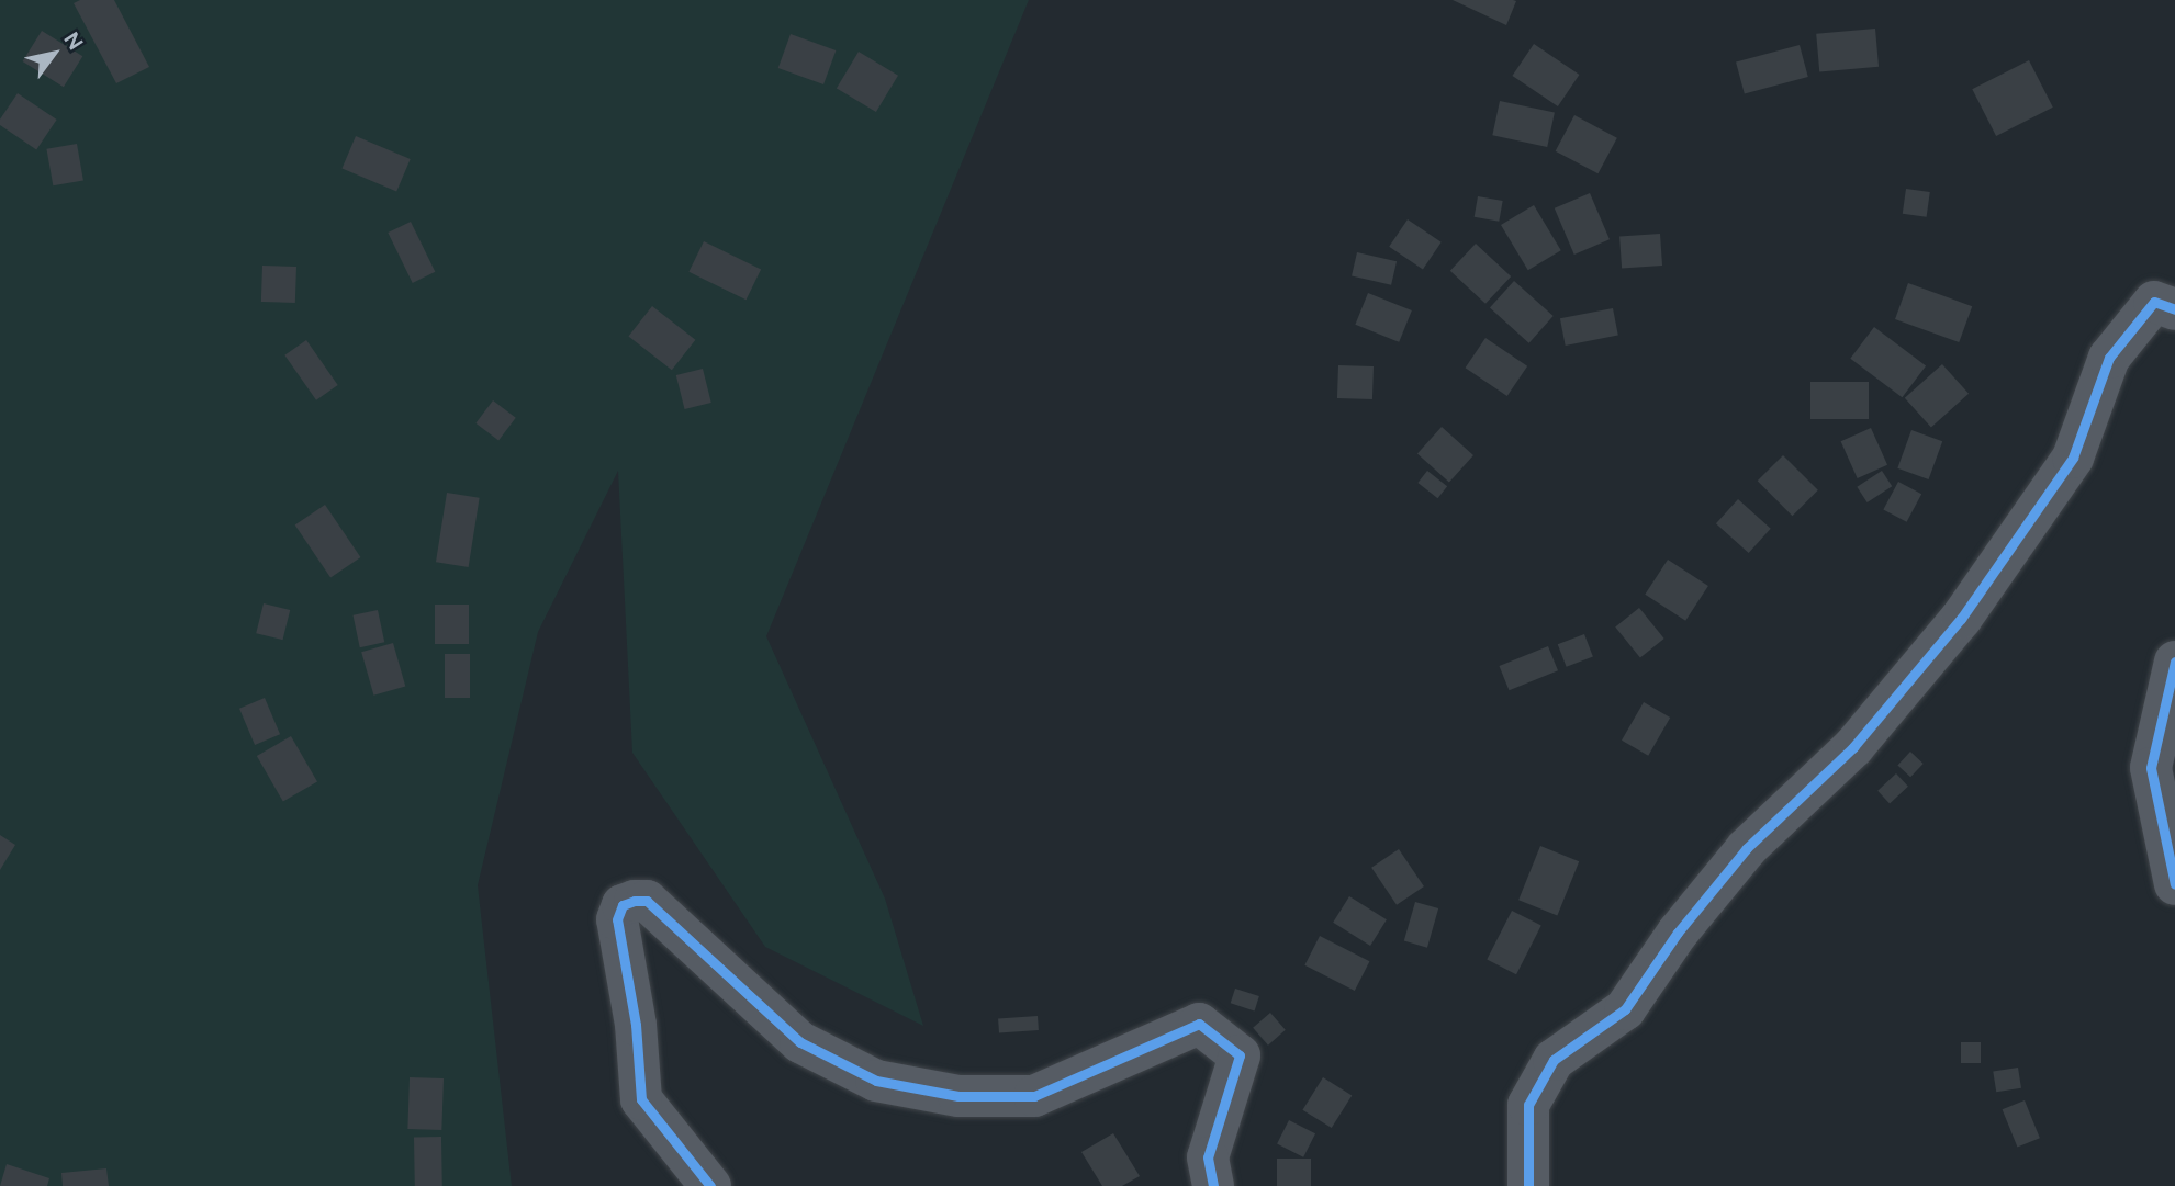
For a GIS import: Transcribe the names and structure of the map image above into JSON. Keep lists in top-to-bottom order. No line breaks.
{"north":"top right"}
